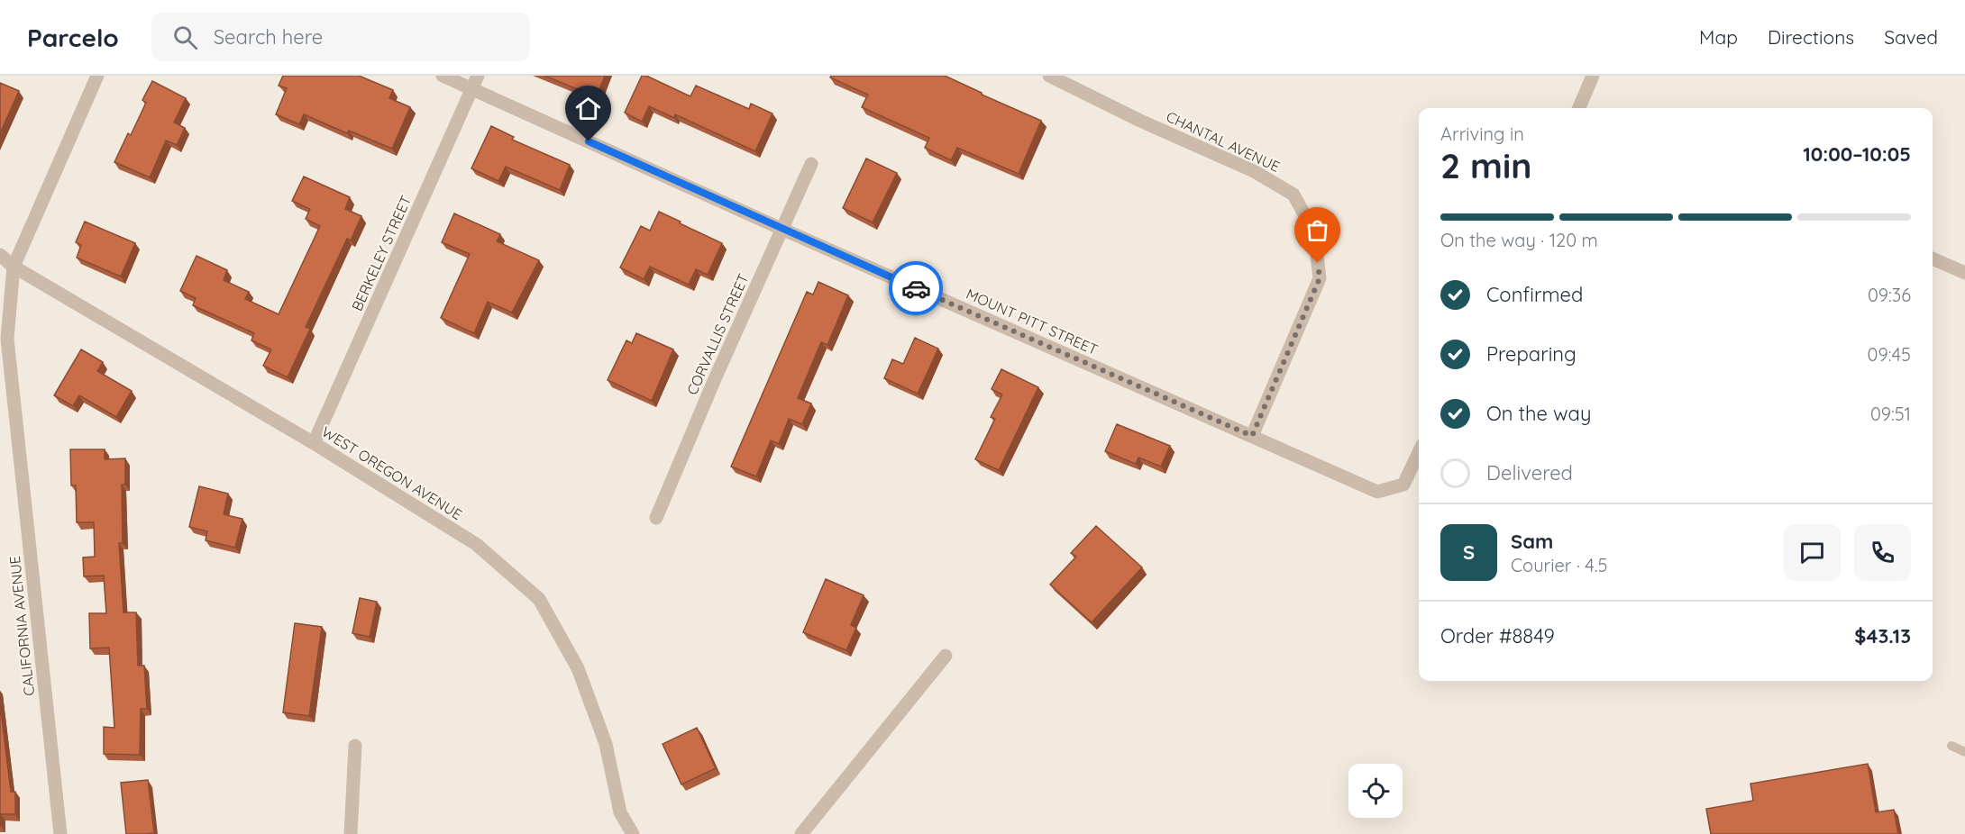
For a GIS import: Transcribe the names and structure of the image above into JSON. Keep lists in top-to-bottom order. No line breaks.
{"streets":{"street":["CHANTAL AVENUE","BERKELEY STREET","MOUNT PITT STREET","CORVALLIS STREET","WEST OREGON AVENUE","CALIFORNIA AVENUE"]},"crossings":[["CHANTAL AVENUE","MOUNT PITT STREET"],["BERKELEY STREET","MOUNT PITT STREET"],["BERKELEY STREET","WEST OREGON AVENUE"],["MOUNT PITT STREET","CORVALLIS STREET"],["WEST OREGON AVENUE","CALIFORNIA AVENUE"]],"page":{"header":"Parcelo","search":"Search here","nav":["Map","Directions","Saved"],"heading":["2 min","Arriving in","10:00–10:05"],"panel":["Sam","Courier · 4.5","Order #8849","$43.13"],"bar":"On the way · 120 m","list":[["Confirmed","09:36"],["Preparing","09:45"],["On the way","09:51"],"Delivered"],"round":"S"}}
